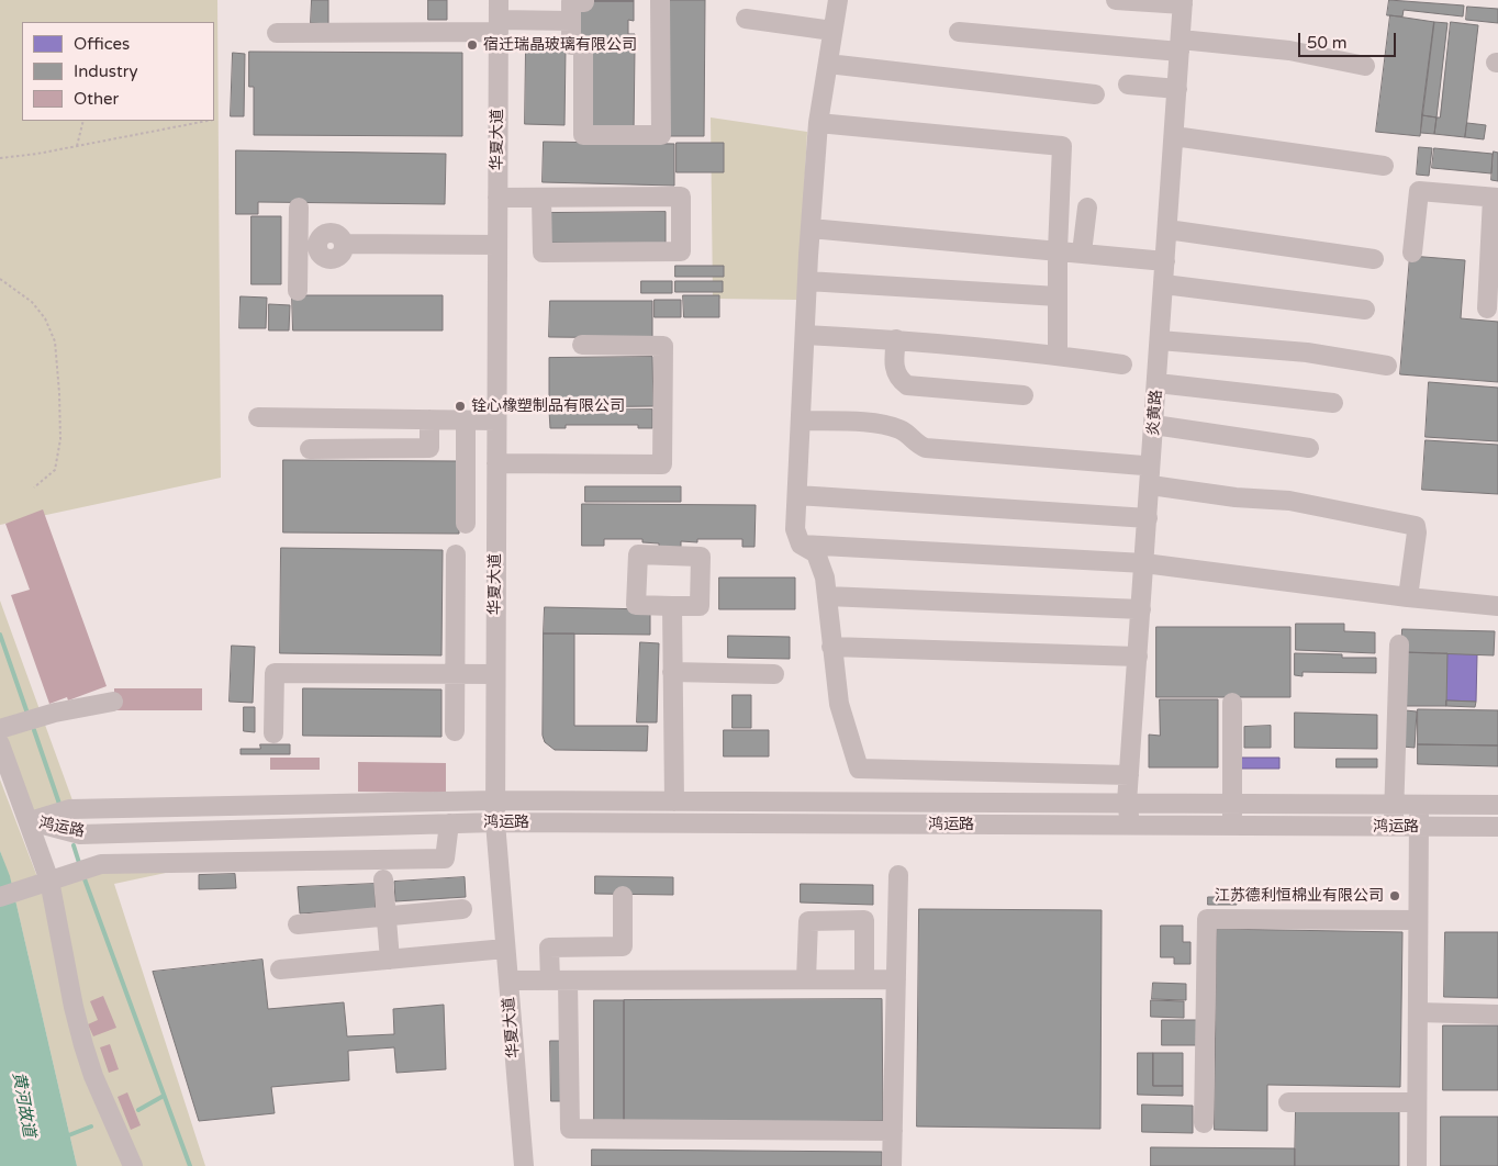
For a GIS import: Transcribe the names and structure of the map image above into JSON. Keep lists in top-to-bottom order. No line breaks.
{"streets":{"street":["华夏大道","炎黄路","鸿运路"]},"crossings":[["华夏大道","鸿运路"],["炎黄路","鸿运路"]],"water":["黄河故道"],"places":["宿迁瑞晶玻璃有限公司","铨心橡塑制品有限公司","江苏德利恒棉业有限公司"],"legend":["Offices","Industry","Other"],"scale_bar":"50 m"}
